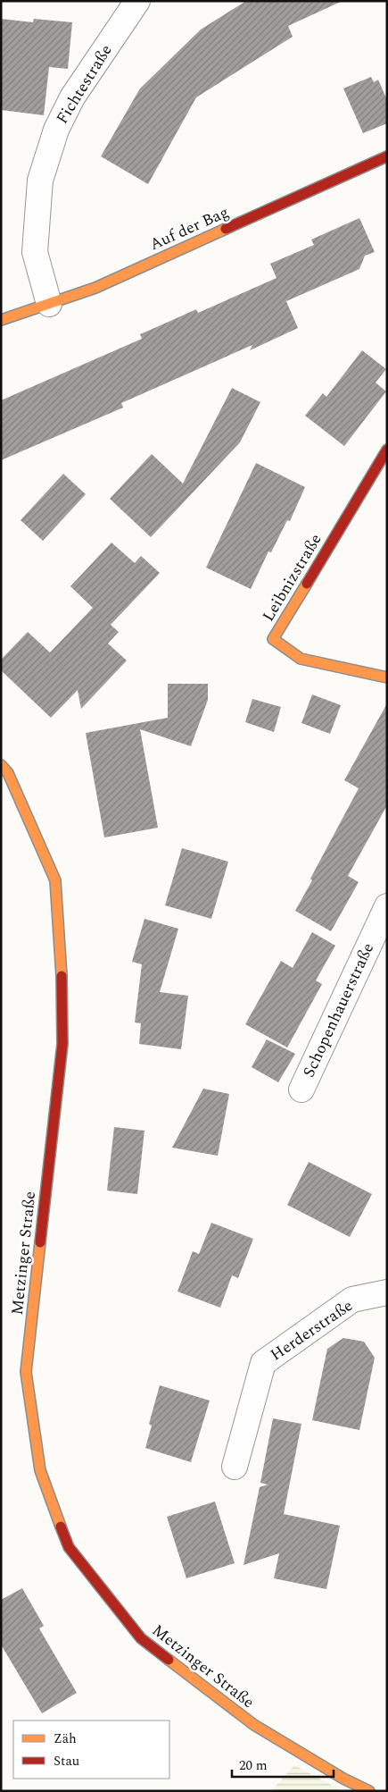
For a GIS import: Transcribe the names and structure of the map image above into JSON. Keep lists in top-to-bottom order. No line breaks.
{"streets":{"main road":["Auf der Bag","Leibnizstraße","Metzinger Straße"],"street":["Fichtestraße","Schopenhauerstraße","Herderstraße"]},"crossings":[["Fichtestraße","Auf der Bag"]],"legend":["Zäh","Stau"],"scale_bar":"20 m"}
